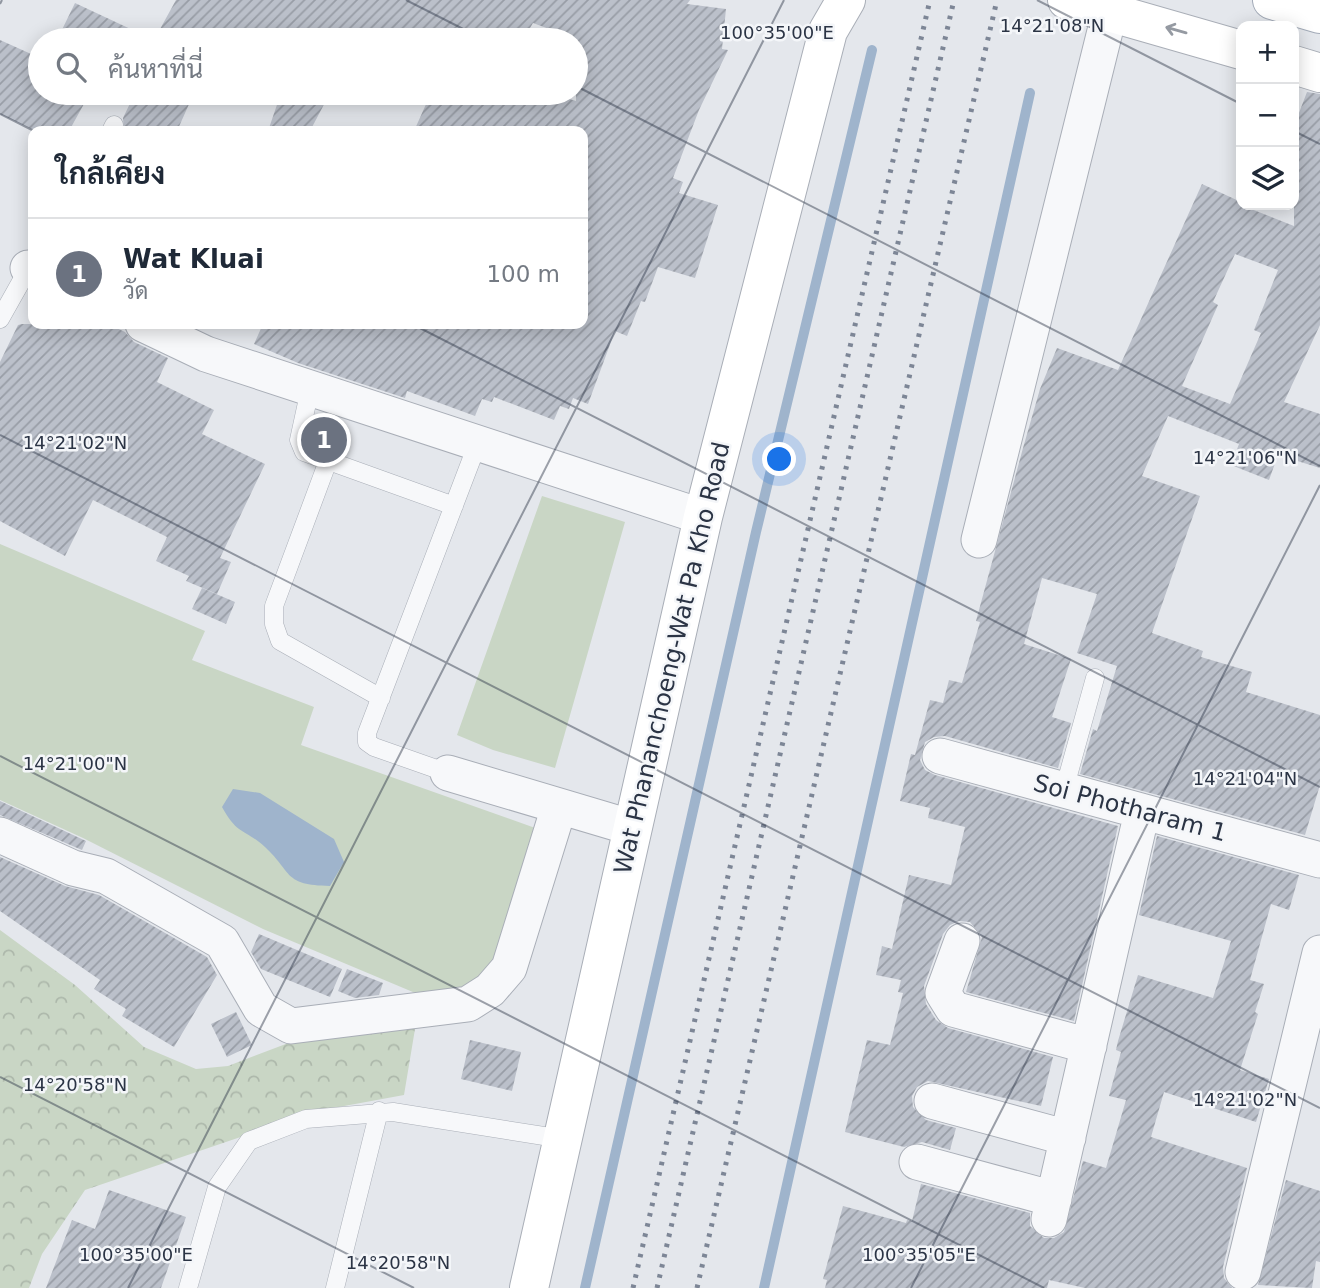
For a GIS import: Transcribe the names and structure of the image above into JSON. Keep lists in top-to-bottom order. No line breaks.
{"streets":{"main road":["Wat Phananchoeng-Wat Pa Kho Road"],"street":["Soi Photharam 1"]},"page":{"map_buttons":["+","−"],"search":"ค้นหาที่นี่","heading":"ใกล้เคียง","list":[{"mark":"1","name":"Wat Kluai","note":"วัด","value":"100 m"}],"pins":"1"},"coordinates":["14°21'08\"N","100°35'00\"E","14°21'02\"N","14°21'06\"N","14°21'00\"N","14°21'04\"N","14°20'58\"N","100°35'05\"E"]}
